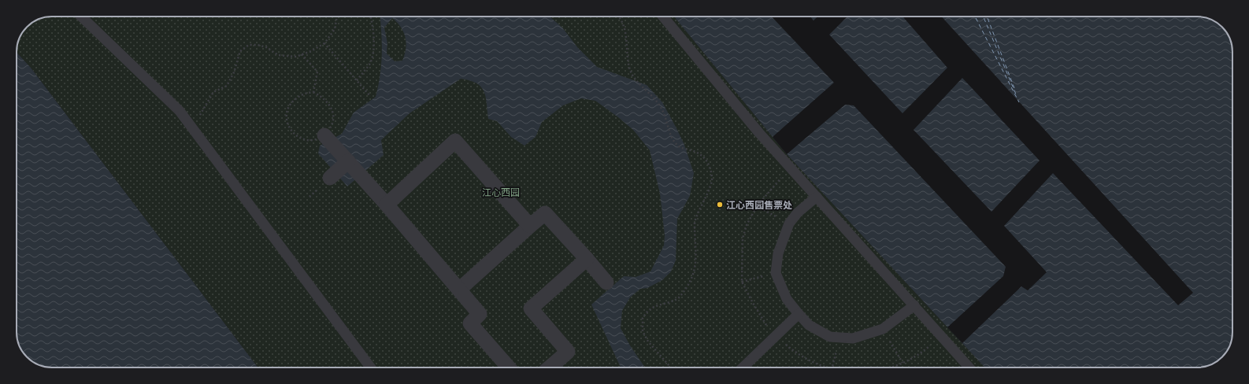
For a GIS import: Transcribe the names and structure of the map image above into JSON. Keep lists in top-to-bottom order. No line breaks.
{"parks":["江心西园"],"places":["江心西园售票处"]}
